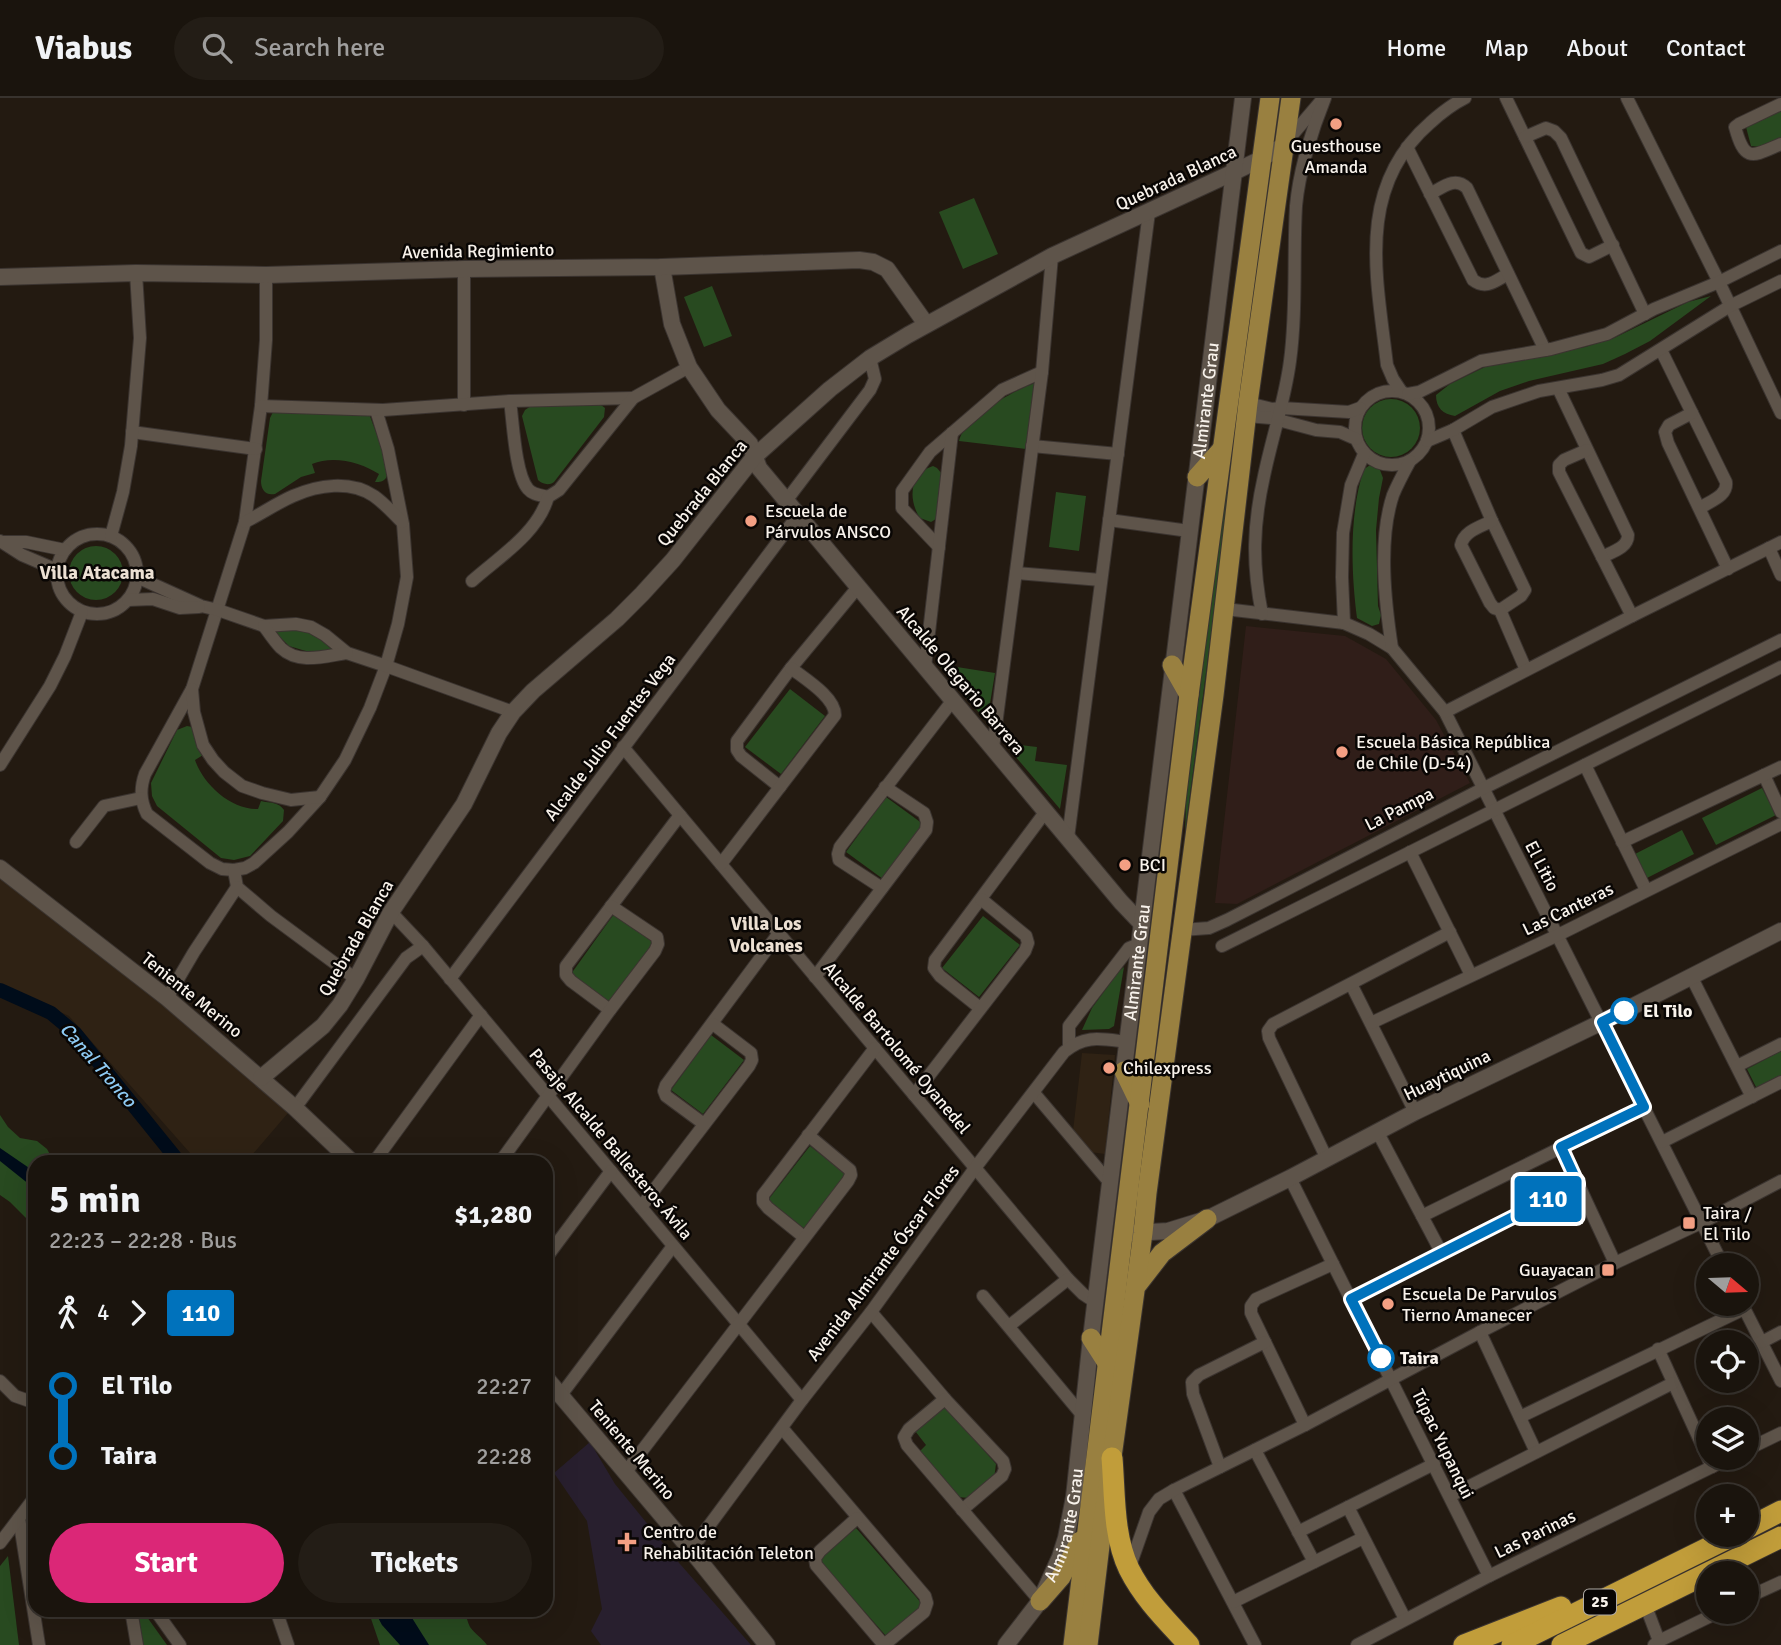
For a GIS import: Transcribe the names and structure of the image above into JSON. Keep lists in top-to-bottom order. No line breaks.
{"streets":{"highway":["25"],"main road":["Almirante Grau"],"street":["Quebrada Blanca","Avenida Regimiento","Alcalde Olegario Barrera","Alcalde Julio Fuentes Vega","La Pampa","El Litio","Las Canteras","Teniente Merino","Alcalde Bartolomé Oyanedel","Huaytiquina","Pasaje Alcalde Ballesteros Ávila","Avenida Almirante Óscar Flores","Túpac Yupanqui","Las Parinas"]},"crossings":[["Quebrada Blanca","Avenida Regimiento"],["Quebrada Blanca","Almirante Grau"],["Quebrada Blanca","Alcalde Olegario Barrera"],["Quebrada Blanca","Teniente Merino"],["Quebrada Blanca","Pasaje Alcalde Ballesteros Ávila"],["Avenida Regimiento","Alcalde Olegario Barrera"],["Almirante Grau","Alcalde Olegario Barrera"],["Almirante Grau","La Pampa"],["Almirante Grau","El Litio"],["Almirante Grau","Alcalde Bartolomé Oyanedel"],["Almirante Grau","Huaytiquina"],["Alcalde Olegario Barrera","Alcalde Julio Fuentes Vega"],["Alcalde Olegario Barrera","La Pampa"],["Alcalde Julio Fuentes Vega","Alcalde Bartolomé Oyanedel"],["Alcalde Julio Fuentes Vega","Pasaje Alcalde Ballesteros Ávila"],["La Pampa","El Litio"],["El Litio","Las Canteras"],["El Litio","Huaytiquina"],["Teniente Merino","Avenida Almirante Óscar Flores"],["Alcalde Bartolomé Oyanedel","Avenida Almirante Óscar Flores"],["Huaytiquina","Túpac Yupanqui"],["Pasaje Alcalde Ballesteros Ávila","Avenida Almirante Óscar Flores"],["Túpac Yupanqui","Las Parinas"]],"districts":["Villa Atacama","Villa Los Volcanes"],"water":["Canal Tronco"],"places":{"other":["Guesthouse Amanda","Escuela de Párvulos ANSCO","Escuela Básica República de Chile (D-54)","BCI","El Tilo","Chilexpress","Escuela De Parvulos Tierno Amanecer","Taira"],"transit":["Taira / El Tilo","Guayacan"],"health":["Centro de Rehabilitación Teleton"]},"lines":["bus line 110"],"north":"right","page":{"header":"Viabus","search":"Search here","nav":["Home","Map","About","Contact"],"on_map":"110","heading":["5 min","22:23 – 22:28 · Bus","$1,280"],"map_buttons":["+","−"],"legs":["4","110"],"list":[{"name":"El Tilo","value":"22:27"},{"name":"Taira","value":"22:28"}],"buttons":["Start","Tickets"]}}
